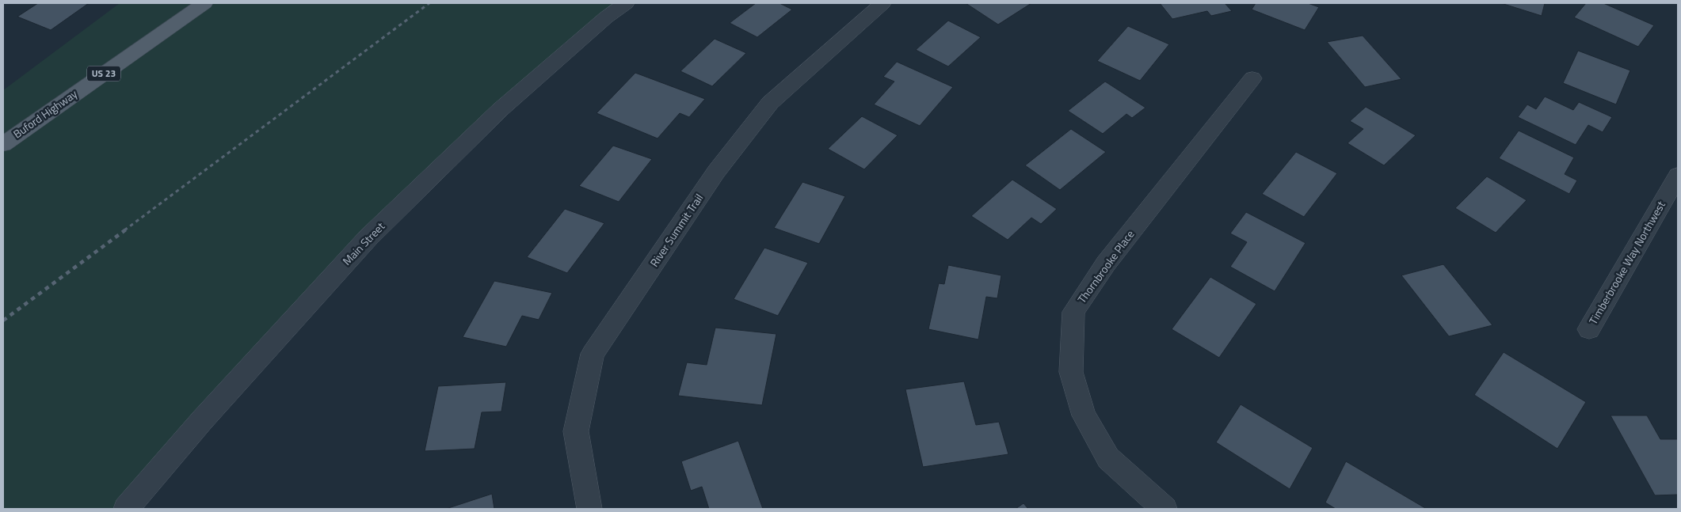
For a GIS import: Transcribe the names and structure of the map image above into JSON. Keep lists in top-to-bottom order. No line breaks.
{"streets":{"main road":["US 23","Buford Highway"],"street":["River Summit Trail","Main Street","Timberbrooke Way Northwest","Thornbrooke Place"]}}
